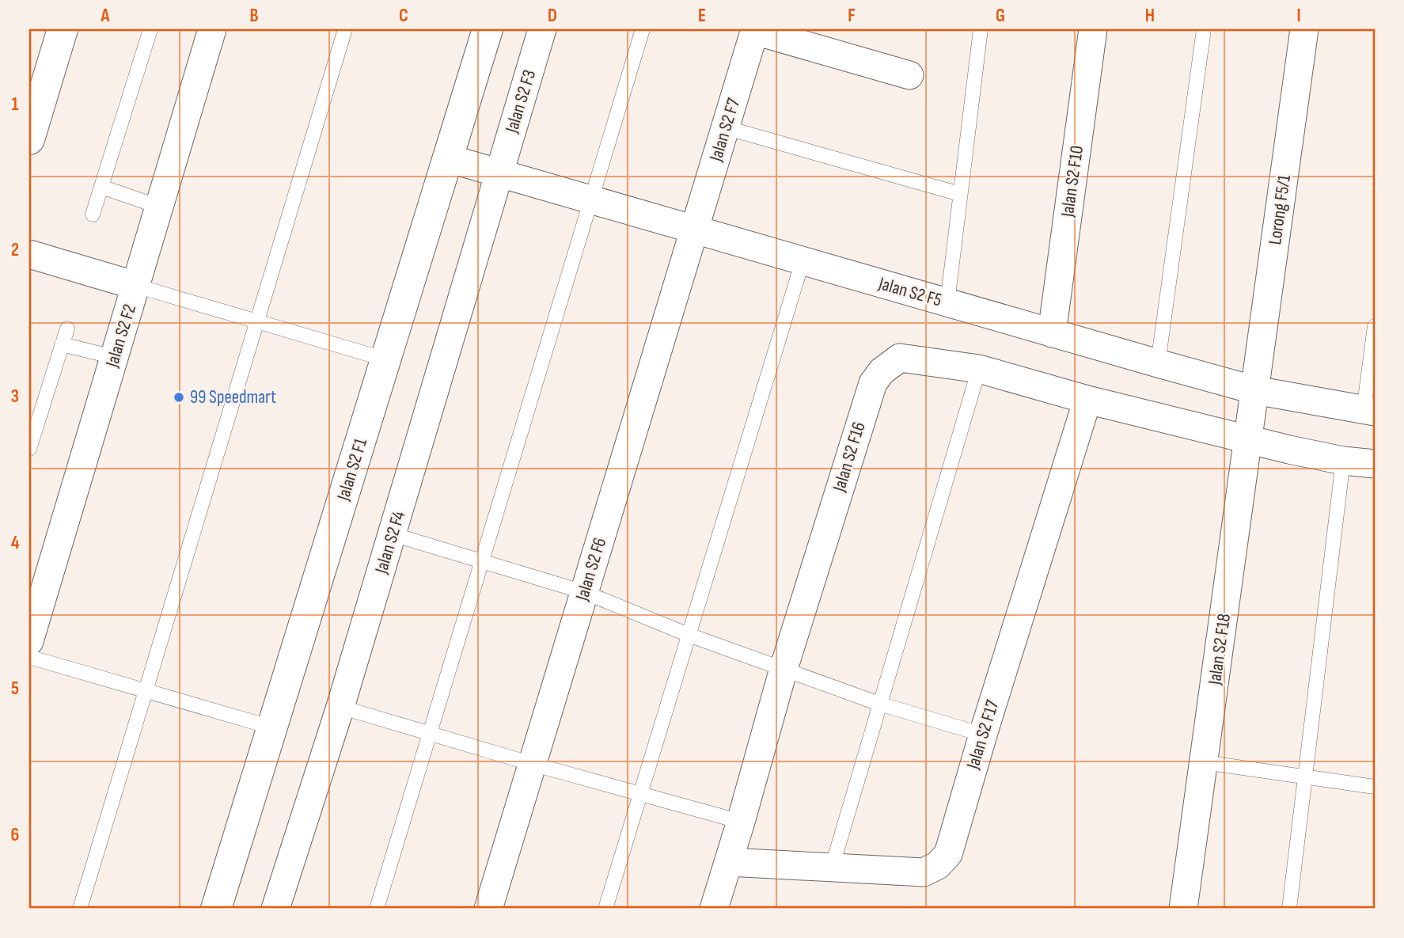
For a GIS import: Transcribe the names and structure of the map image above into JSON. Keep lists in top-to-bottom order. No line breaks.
{"streets":{"street":["Jalan S2 F3","Jalan S2 F7","Jalan S2 F10","Lorong F5/1","Jalan S2 F5","Jalan S2 F2","Jalan S2 F16","Jalan S2 F1","Jalan S2 F4","Jalan S2 F6","Jalan S2 F18","Jalan S2 F17"]},"crossings":[["Jalan S2 F3","Jalan S2 F5"],["Jalan S2 F3","Jalan S2 F4"],["Jalan S2 F7","Jalan S2 F5"],["Jalan S2 F7","Jalan S2 F6"],["Jalan S2 F10","Jalan S2 F5"],["Lorong F5/1","Jalan S2 F5"],["Lorong F5/1","Jalan S2 F18"],["Jalan S2 F5","Jalan S2 F1"],["Jalan S2 F5","Jalan S2 F4"],["Jalan S2 F5","Jalan S2 F6"],["Jalan S2 F5","Jalan S2 F18"],["Jalan S2 F16","Jalan S2 F18"],["Jalan S2 F16","Jalan S2 F17"]],"places":["99 Speedmart"],"grid":{"columns":["A","B","C","D","E","F","G","H","I"],"rows":["1","2","3","4","5","6"]}}
